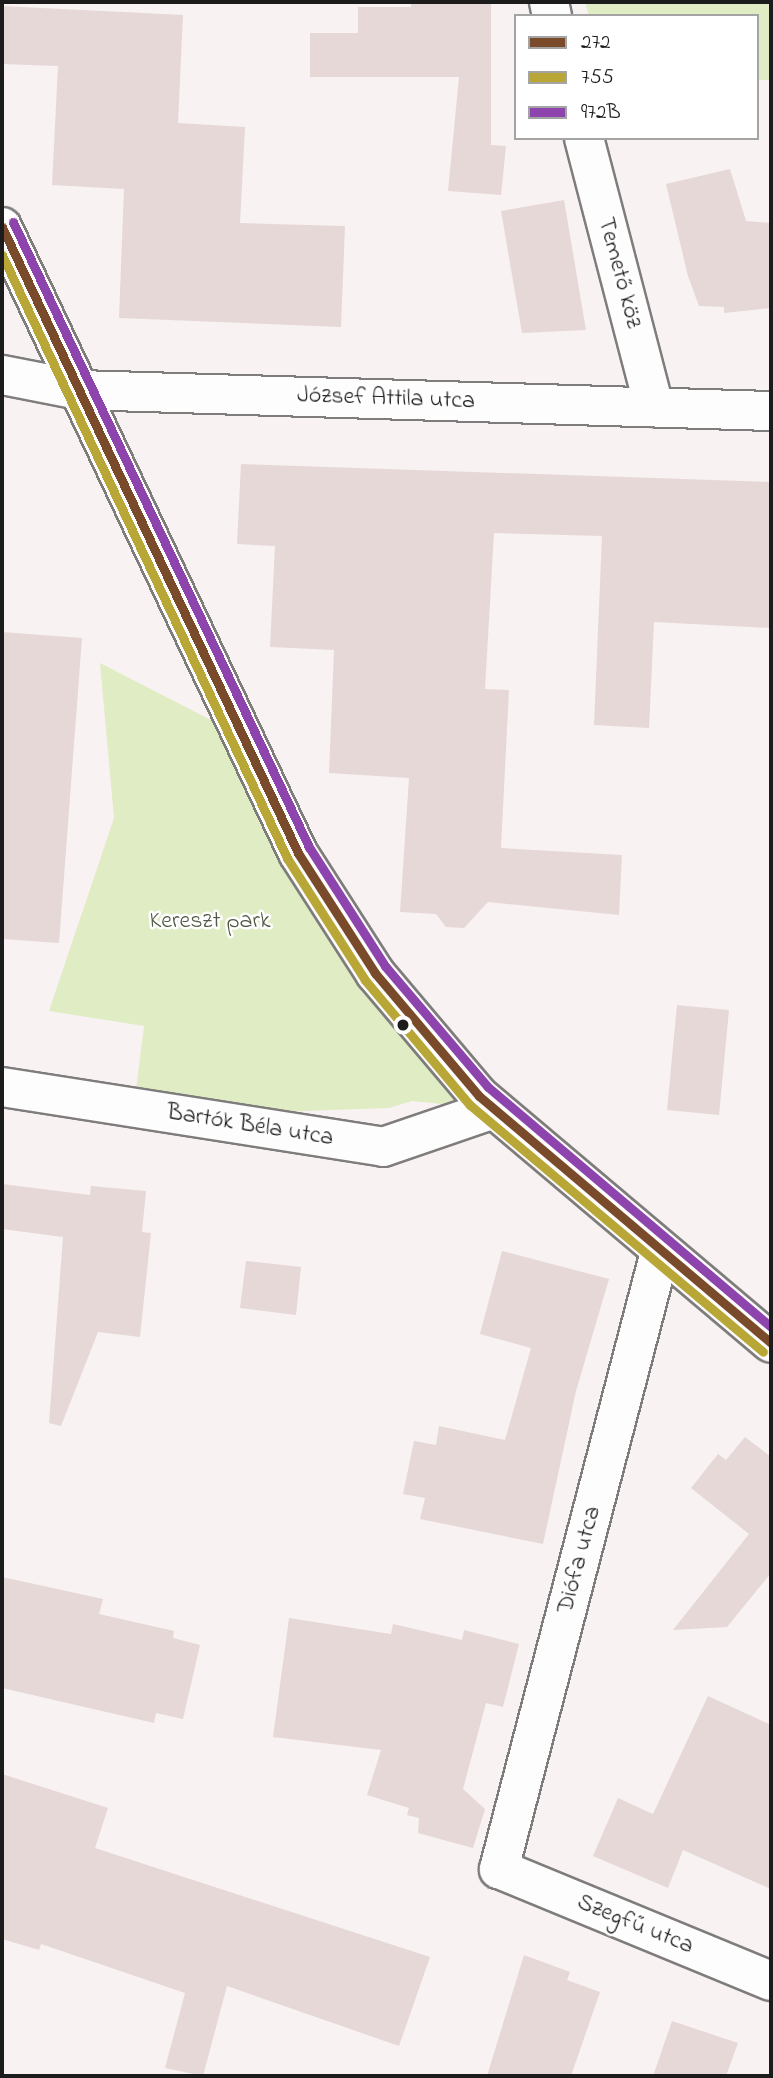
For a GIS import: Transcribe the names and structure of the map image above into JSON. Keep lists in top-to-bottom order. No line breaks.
{"streets":{"street":["Temető köz","József Attila utca","Bartók Béla utca","Diófa utca","Szegfű utca"]},"crossings":[["Temető köz","József Attila utca"],["Diófa utca","Szegfű utca"]],"parks":["Kereszt park"],"lines":["transit line 972B","transit line 272","transit line 755"],"legend":["272","755","972B"]}
